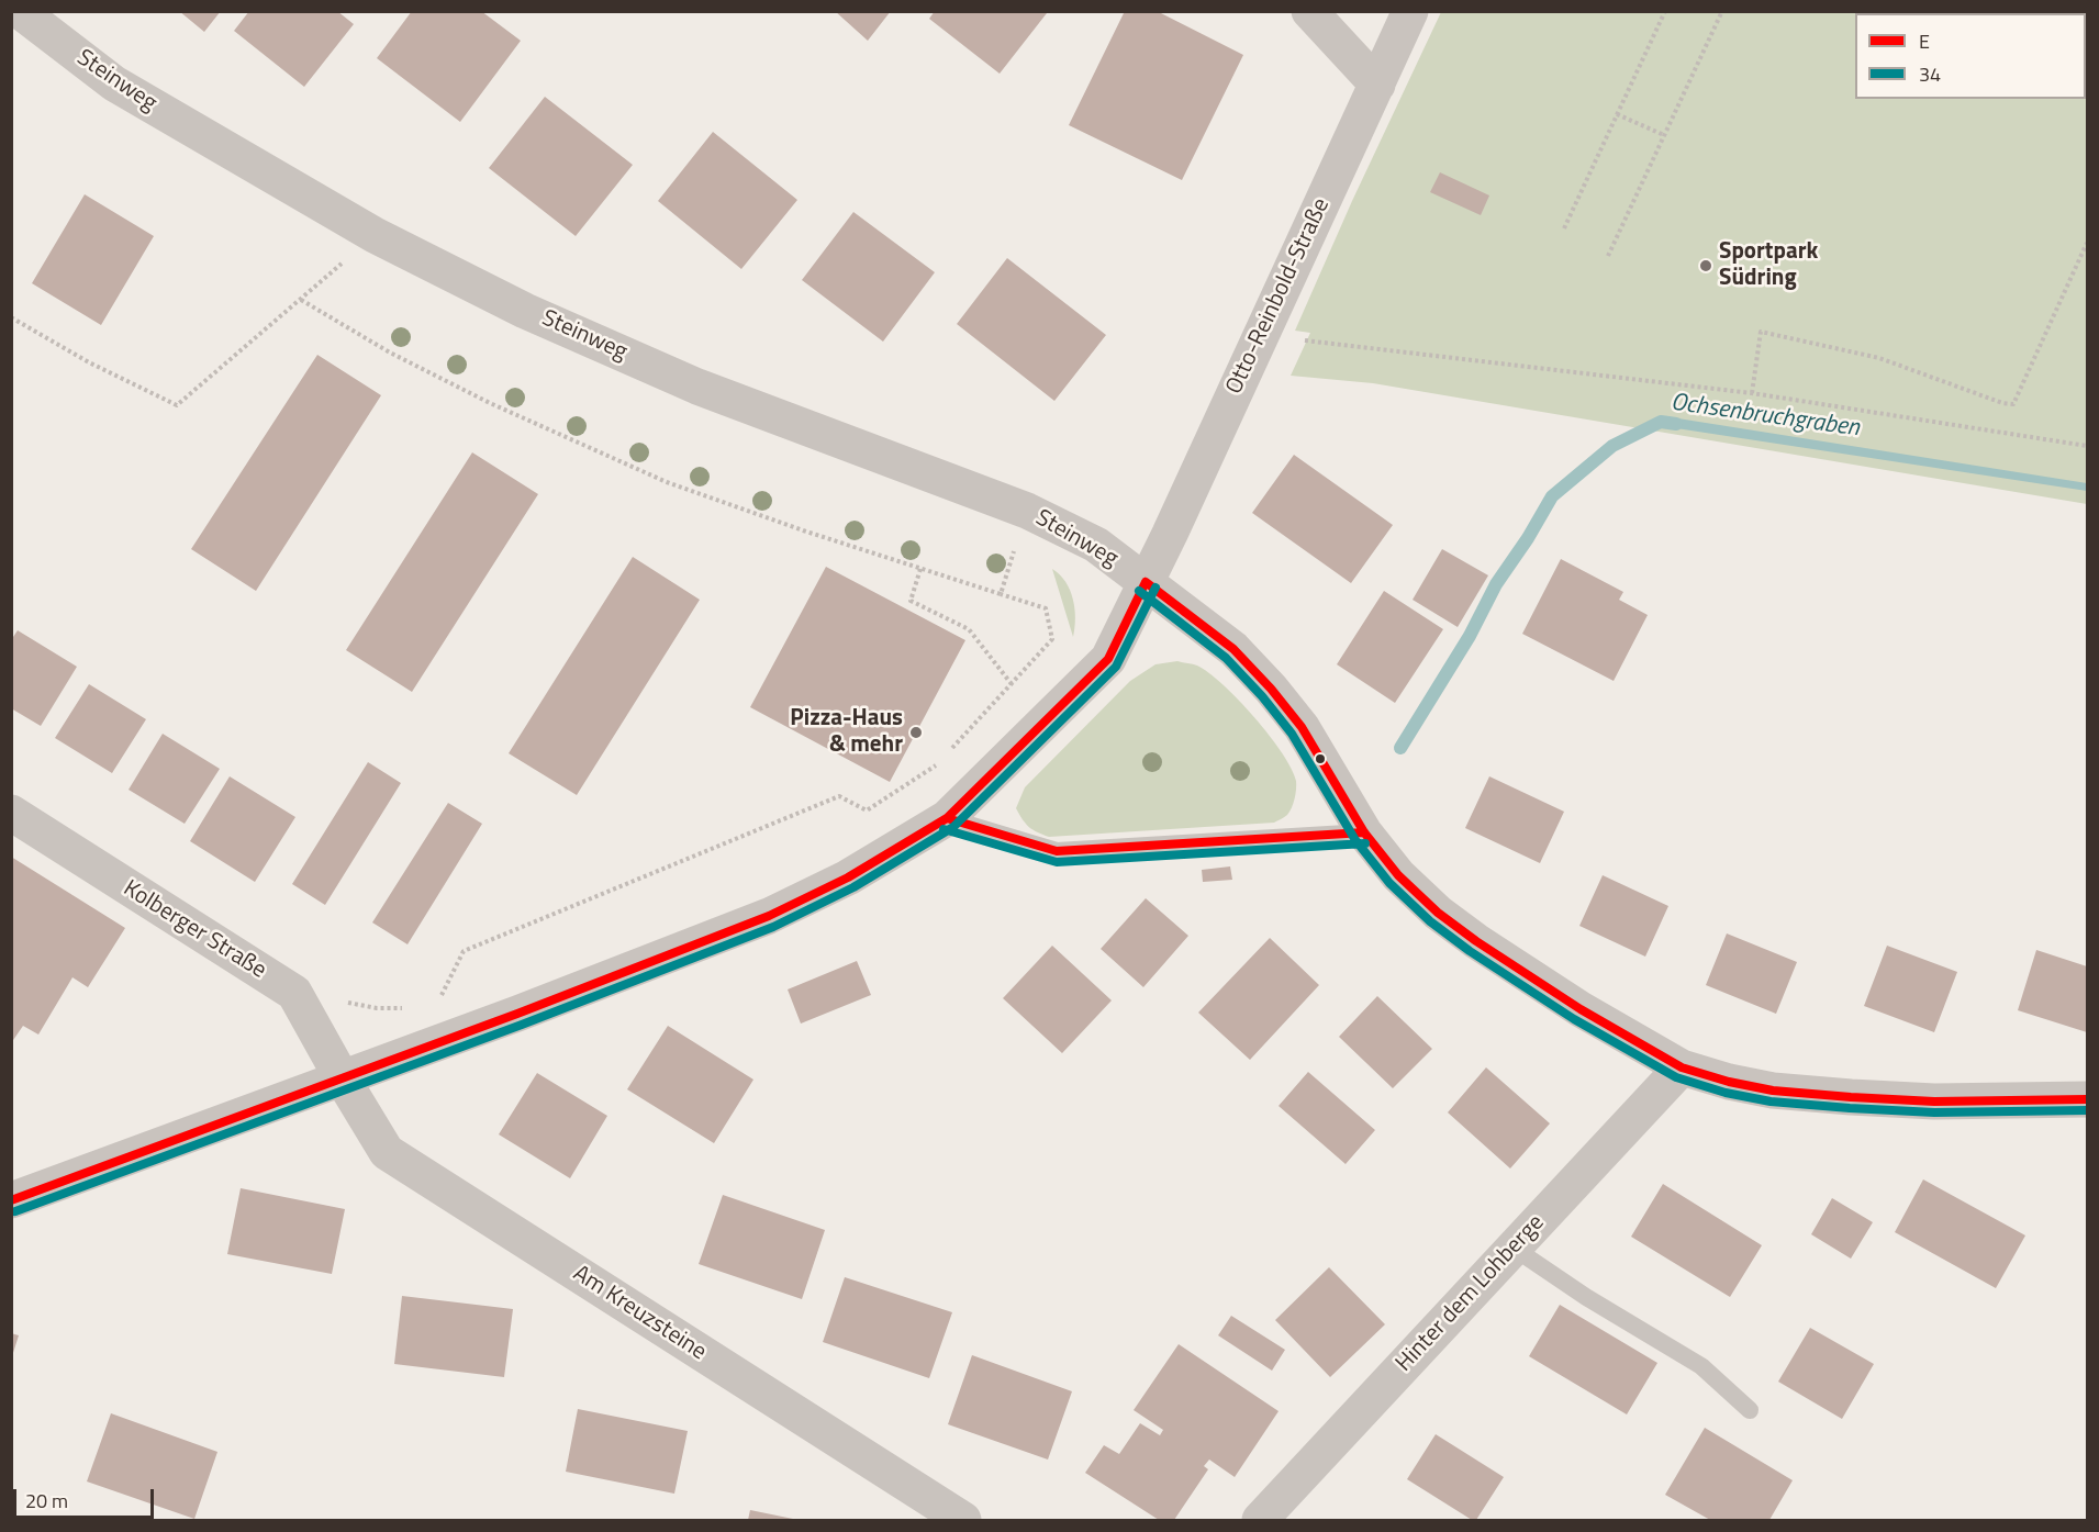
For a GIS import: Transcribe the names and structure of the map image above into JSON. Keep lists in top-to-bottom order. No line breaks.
{"streets":{"street":["Steinweg","Otto-Reinbold-Straße","Kolberger Straße","Hinter dem Lohberge","Am Kreuzsteine"]},"crossings":[["Steinweg","Otto-Reinbold-Straße"],["Steinweg","Hinter dem Lohberge"],["Otto-Reinbold-Straße","Kolberger Straße"],["Otto-Reinbold-Straße","Am Kreuzsteine"],["Kolberger Straße","Am Kreuzsteine"]],"water":["Ochsenbruchgraben"],"places":["Sportpark Südring","Pizza-Haus & mehr"],"lines":["transit line E","transit line 34"],"legend":["E","34"],"scale_bar":"20 m"}
